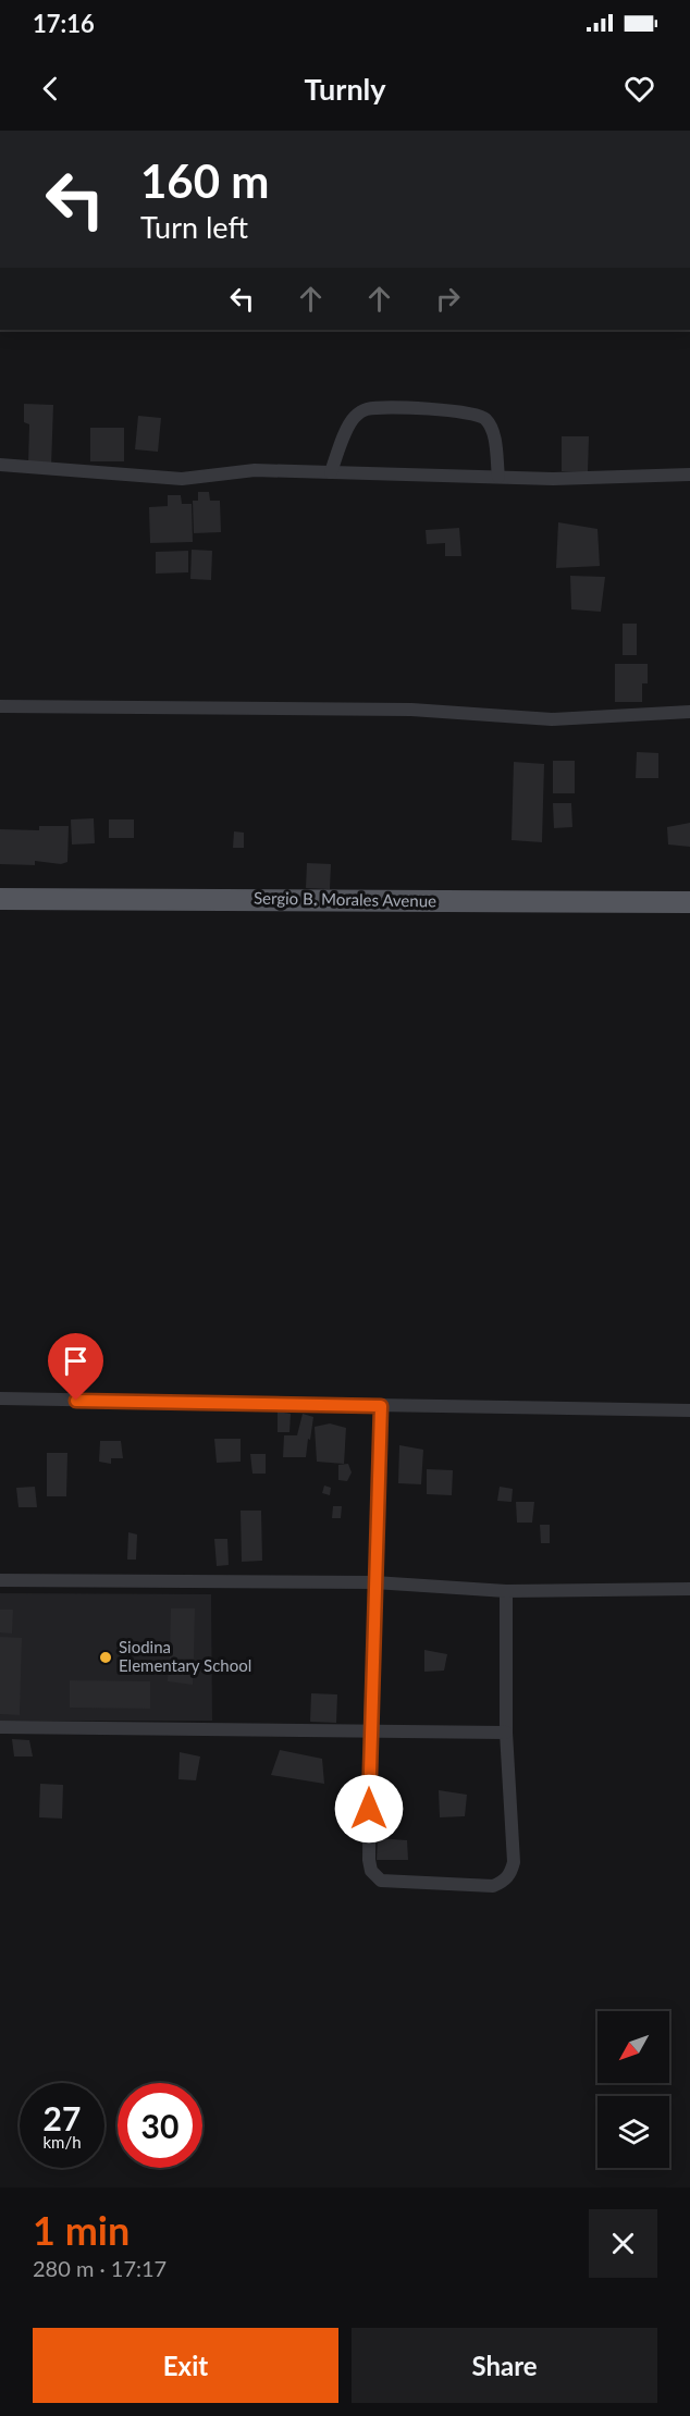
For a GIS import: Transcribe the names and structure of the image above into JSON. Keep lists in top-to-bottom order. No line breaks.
{"streets":{"main road":["Sergio B. Morales Avenue"]},"places":["Siodina Elementary School"],"north":"bottom left","page":{"status":"17:16","header":"Turnly","turn":["160 m","Turn left"],"speed":"27 km/h","limit":"30","heading":["1 min","280 m · 17:17"],"buttons":["Exit","Share"]}}
